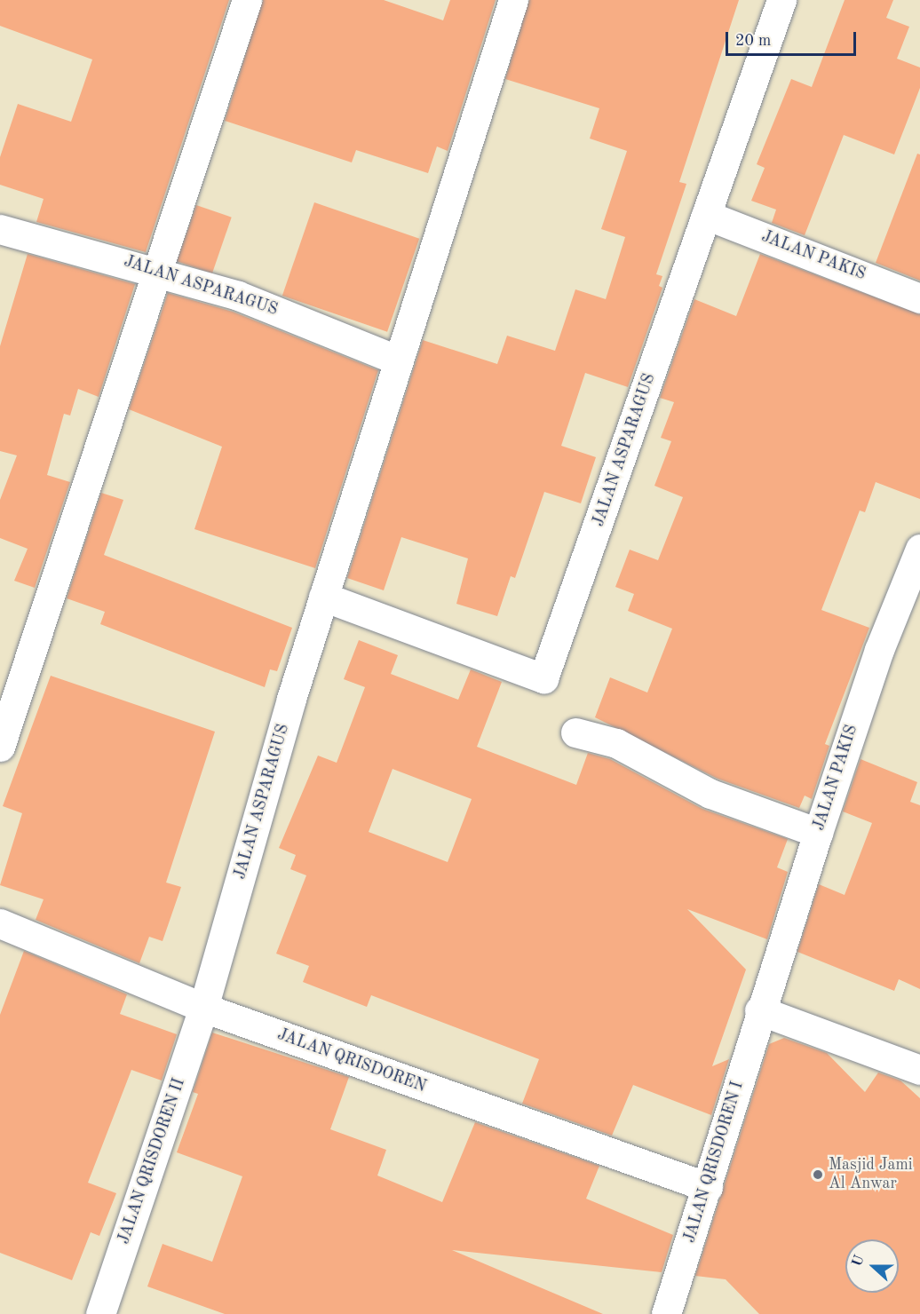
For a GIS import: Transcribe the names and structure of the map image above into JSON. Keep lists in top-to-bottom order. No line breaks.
{"streets":{"street":["JALAN PAKIS","JALAN ASPARAGUS","JALAN QRISDOREN","JALAN QRISDOREN II","JALAN QRISDOREN I"]},"crossings":[["JALAN PAKIS","JALAN ASPARAGUS"],["JALAN PAKIS","JALAN QRISDOREN I"],["JALAN ASPARAGUS","JALAN QRISDOREN"],["JALAN ASPARAGUS","JALAN QRISDOREN II"],["JALAN QRISDOREN","JALAN QRISDOREN II"],["JALAN QRISDOREN","JALAN QRISDOREN I"]],"places":["Masjid Jami Al Anwar"],"scale_bar":"20 m","north":"left"}
